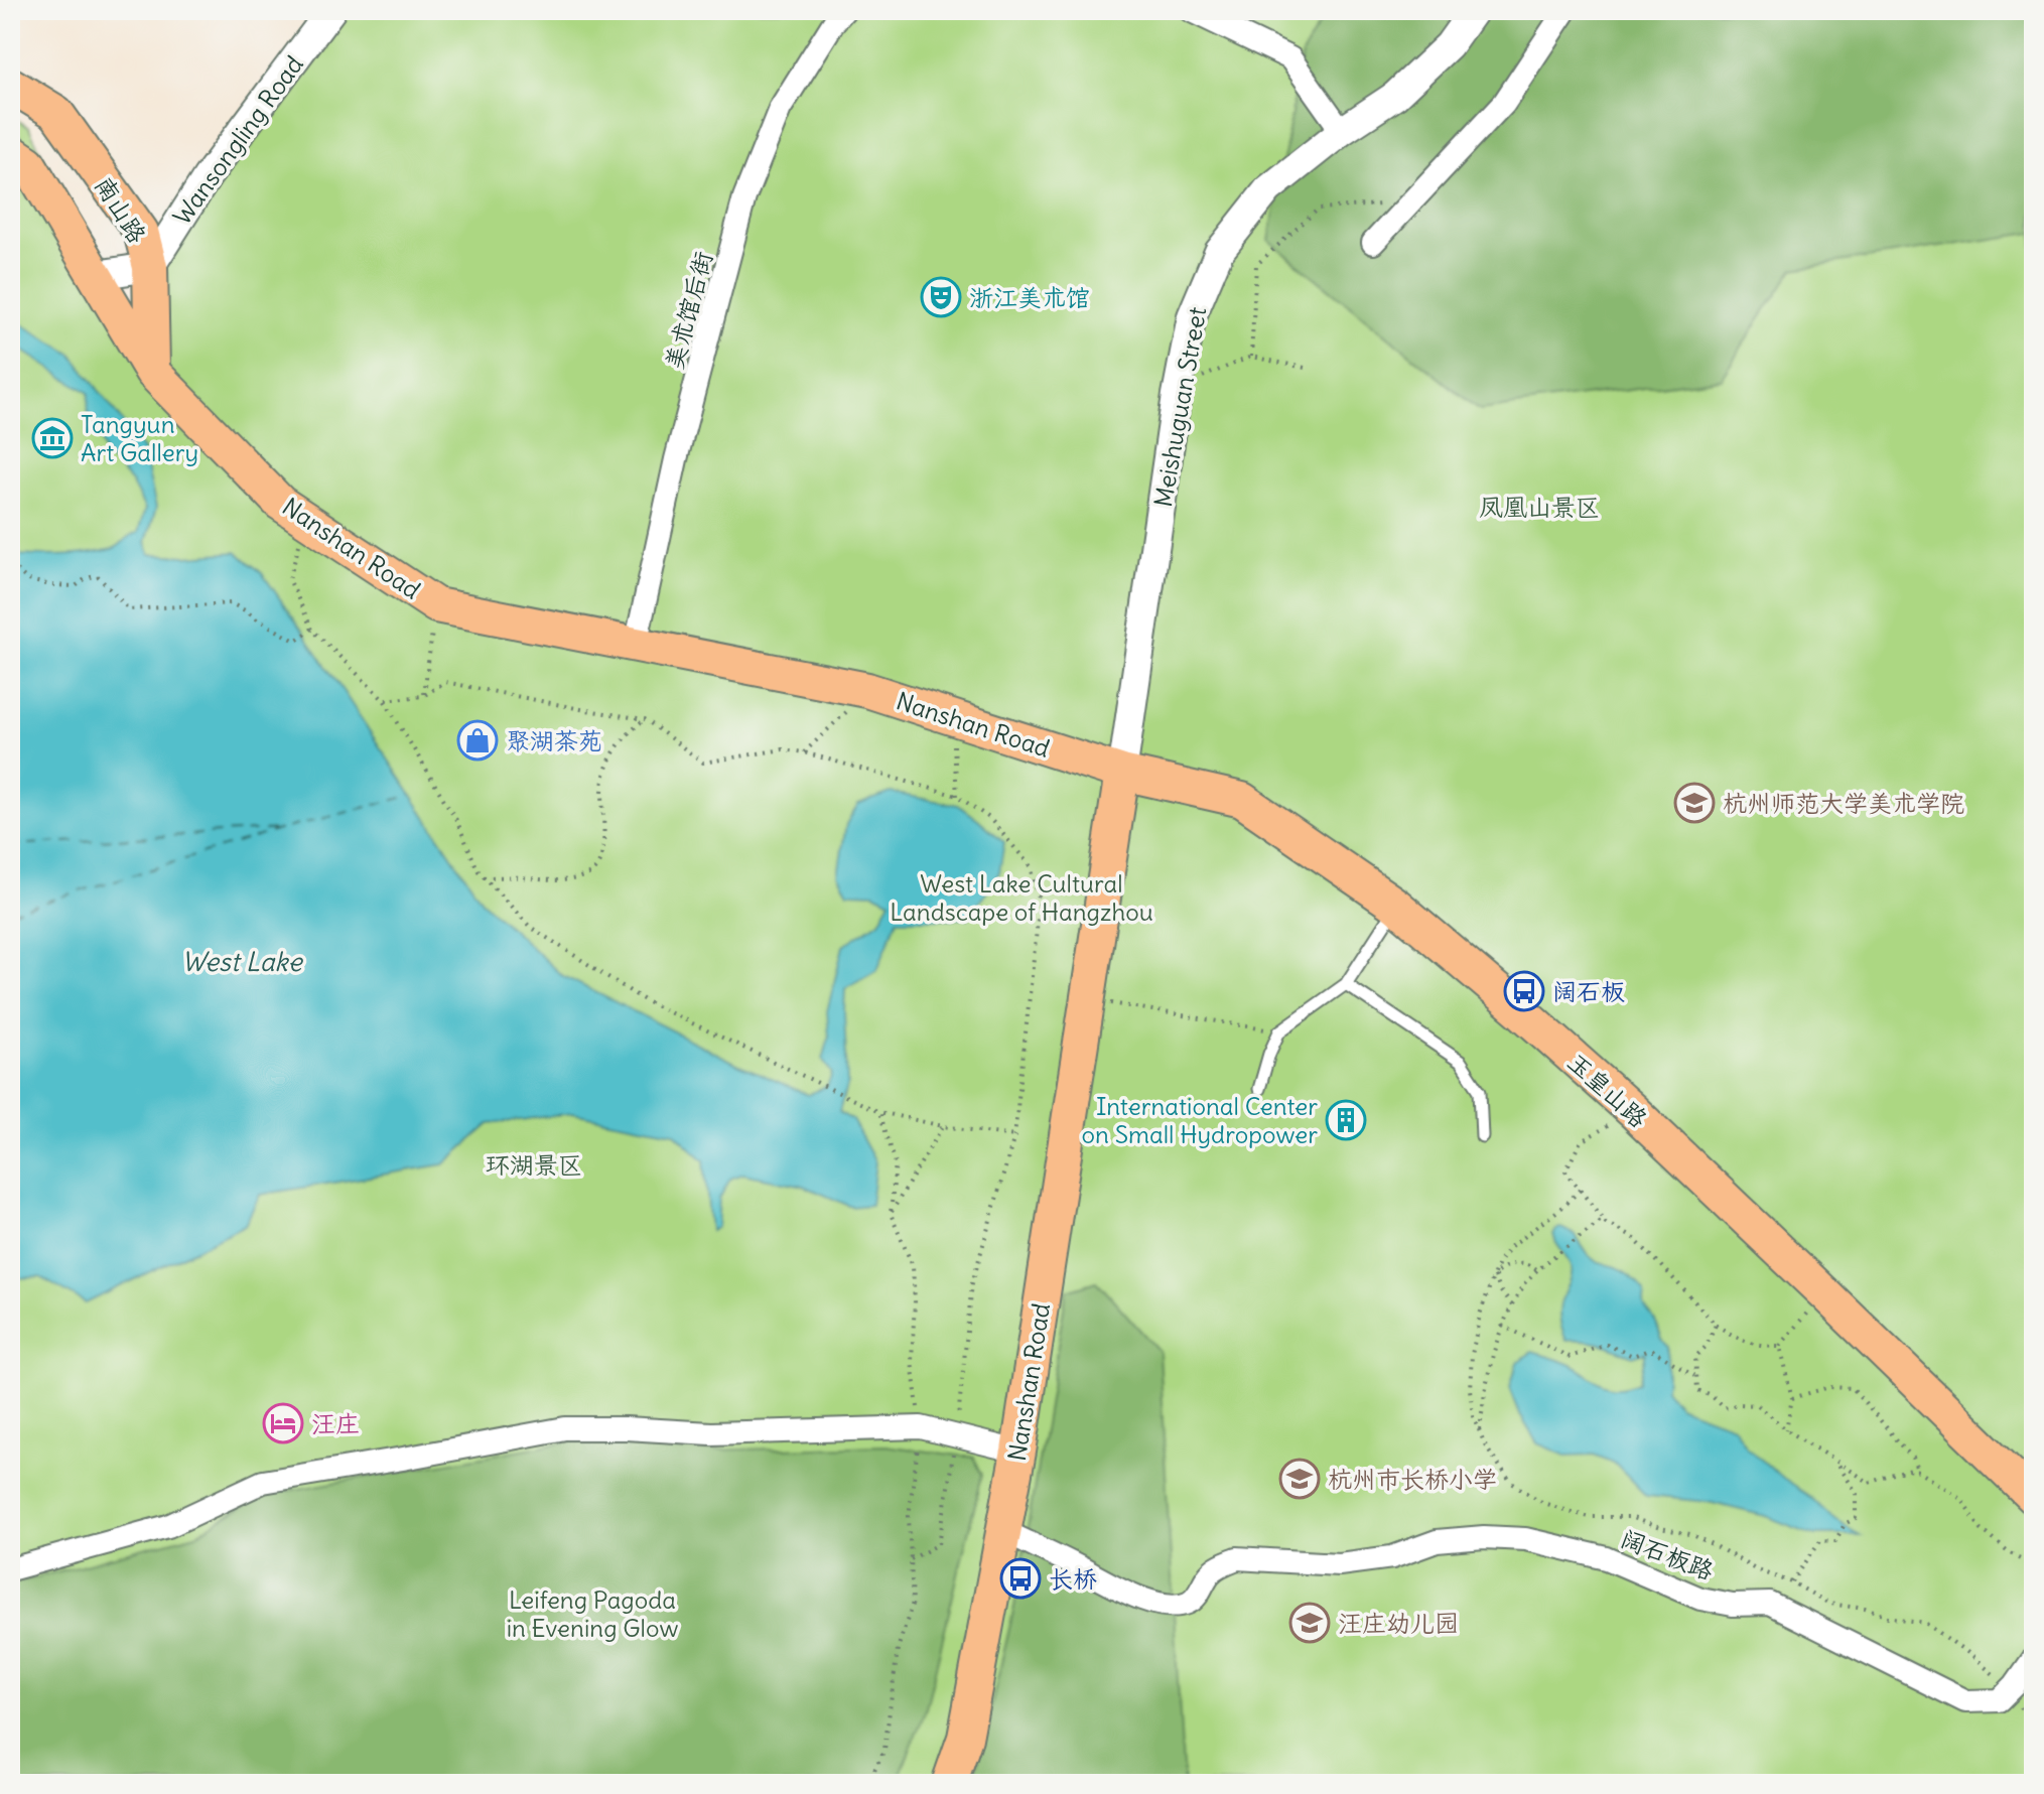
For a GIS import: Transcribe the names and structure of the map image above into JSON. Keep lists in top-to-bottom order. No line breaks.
{"streets":{"main road":["南山路","Nanshan Road","玉皇山路"],"street":["Wansongling Road","美术馆后街","Meishuguan Street","阔石板路"]},"crossings":[["Wansongling Road","南山路"],["南山路","Nanshan Road"],["美术馆后街","Nanshan Road"],["Meishuguan Street","Nanshan Road"],["Meishuguan Street","玉皇山路"],["Nanshan Road","玉皇山路"],["Nanshan Road","阔石板路"]],"water":["West Lake"],"parks":["凤凰山景区","West Lake Cultural Landscape of Hangzhou","环湖景区","Leifeng Pagoda in Evening Glow"],"places":{"theatre":["浙江美术馆"],"museum":["Tangyun Art Gallery"],"shop":["聚湖茶苑"],"school or university":["杭州师范大学美术学院","杭州市长桥小学","汪庄幼儿园"],"bus stop":["阔石板","长桥"],"building":["International Center on Small Hydropower"],"hotel":["汪庄"]}}
